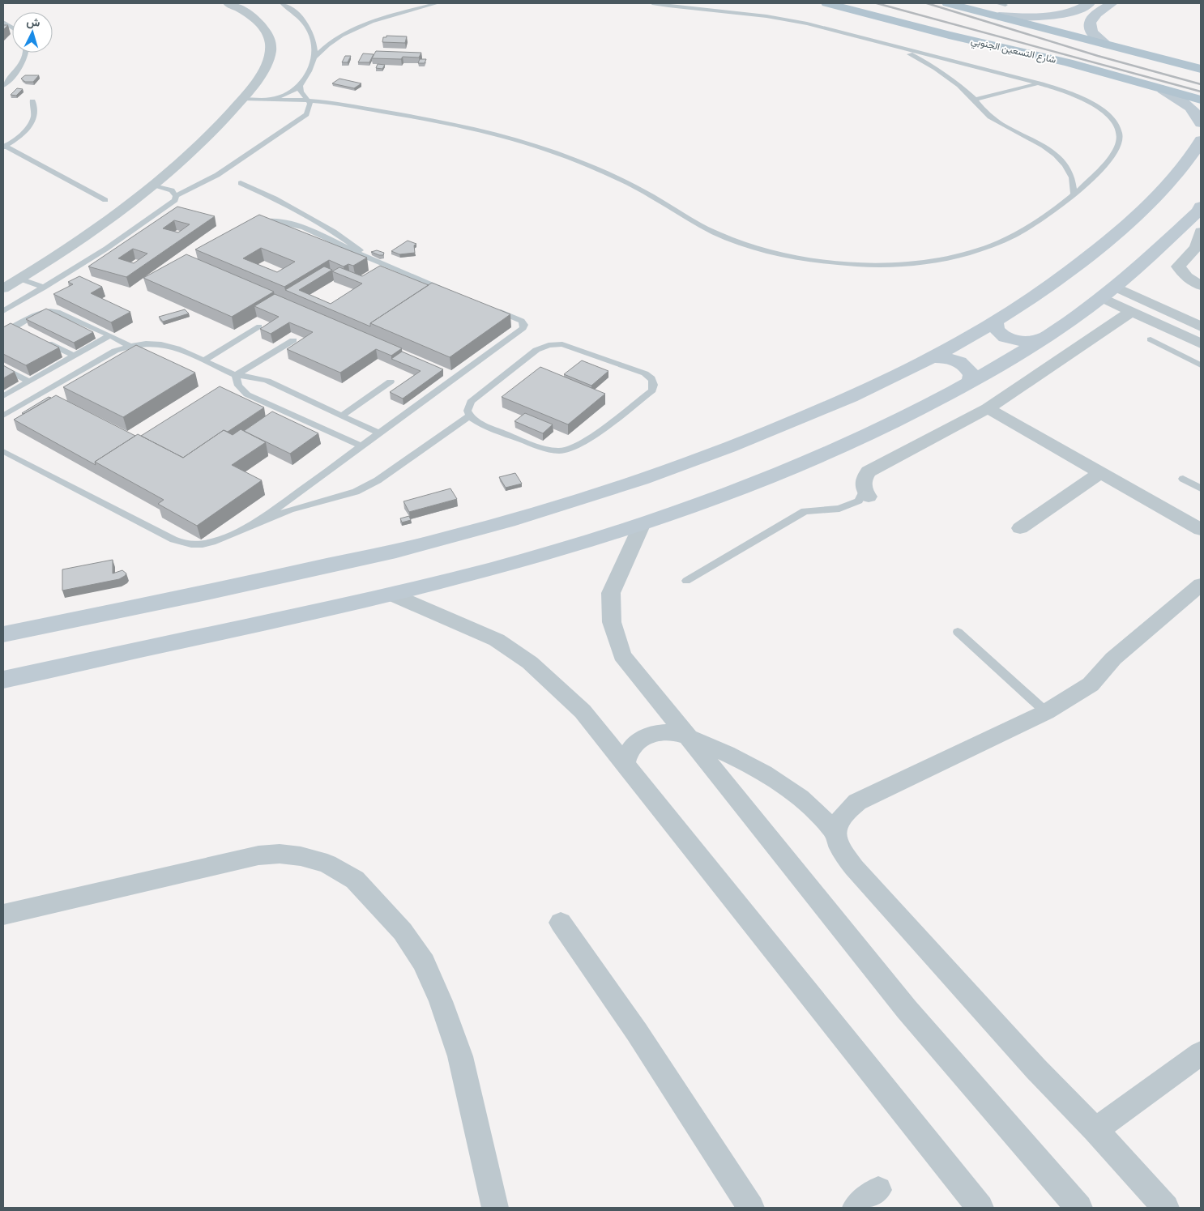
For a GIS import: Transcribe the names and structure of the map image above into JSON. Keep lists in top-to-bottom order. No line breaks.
{"streets":{"main road":["شارع التسعين الجنوبي"]},"north":"top"}
